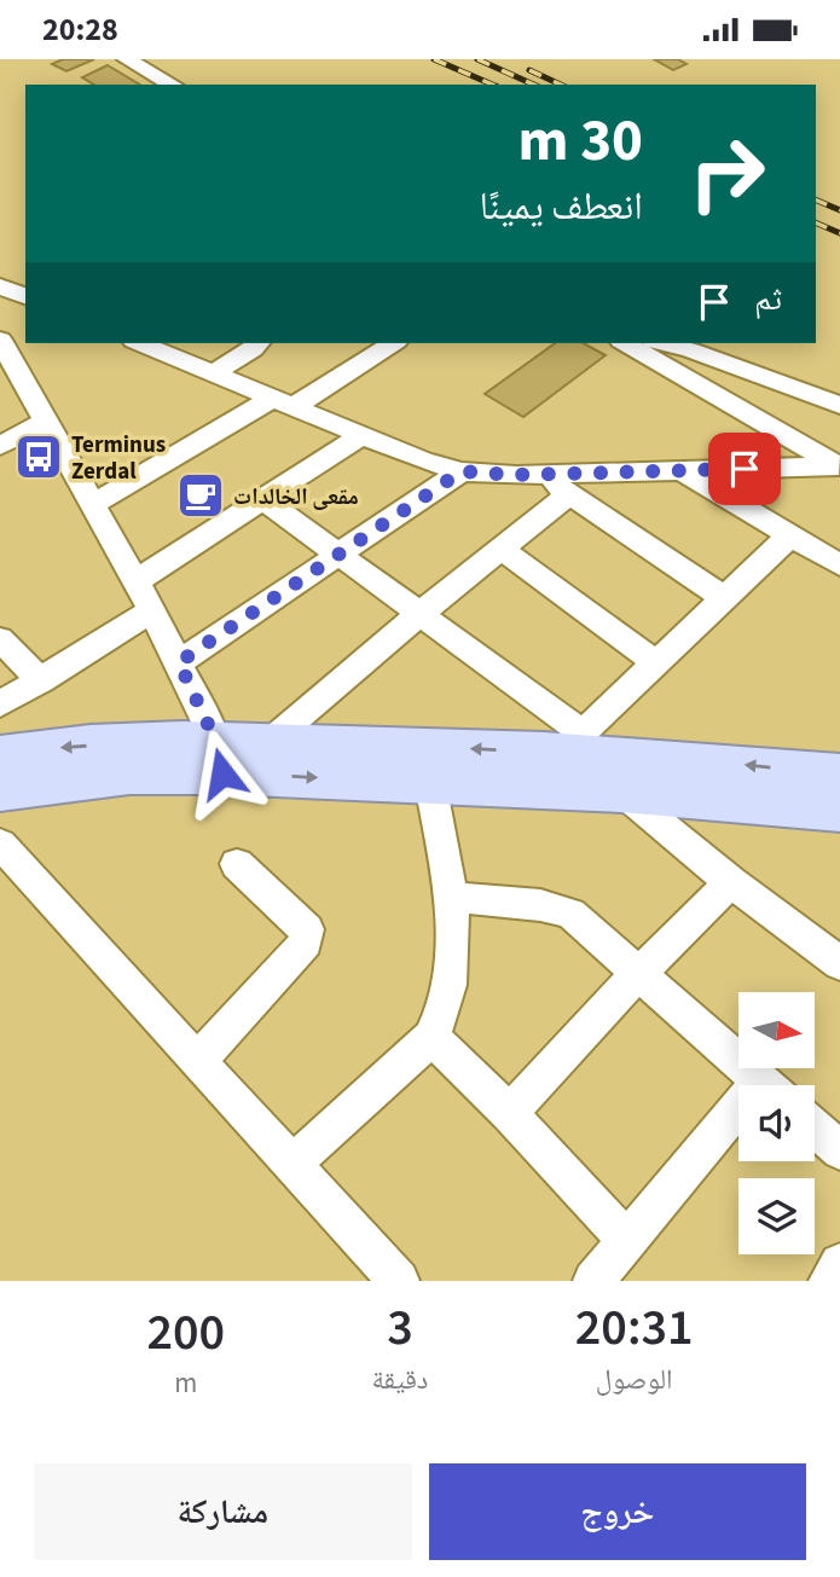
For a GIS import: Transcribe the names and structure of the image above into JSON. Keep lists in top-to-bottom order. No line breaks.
{"places":{"bus stop":["Terminus Zerdal"],"cafe":["مقعى الخالدات"]},"north":"right","page":{"status":"20:28","turn":["30 m","انعطف يمينًا"],"then":"ثم","eta":["20:31","الوصول","3","دقيقة","200","m"],"buttons":["خروج","مشاركة"]}}
